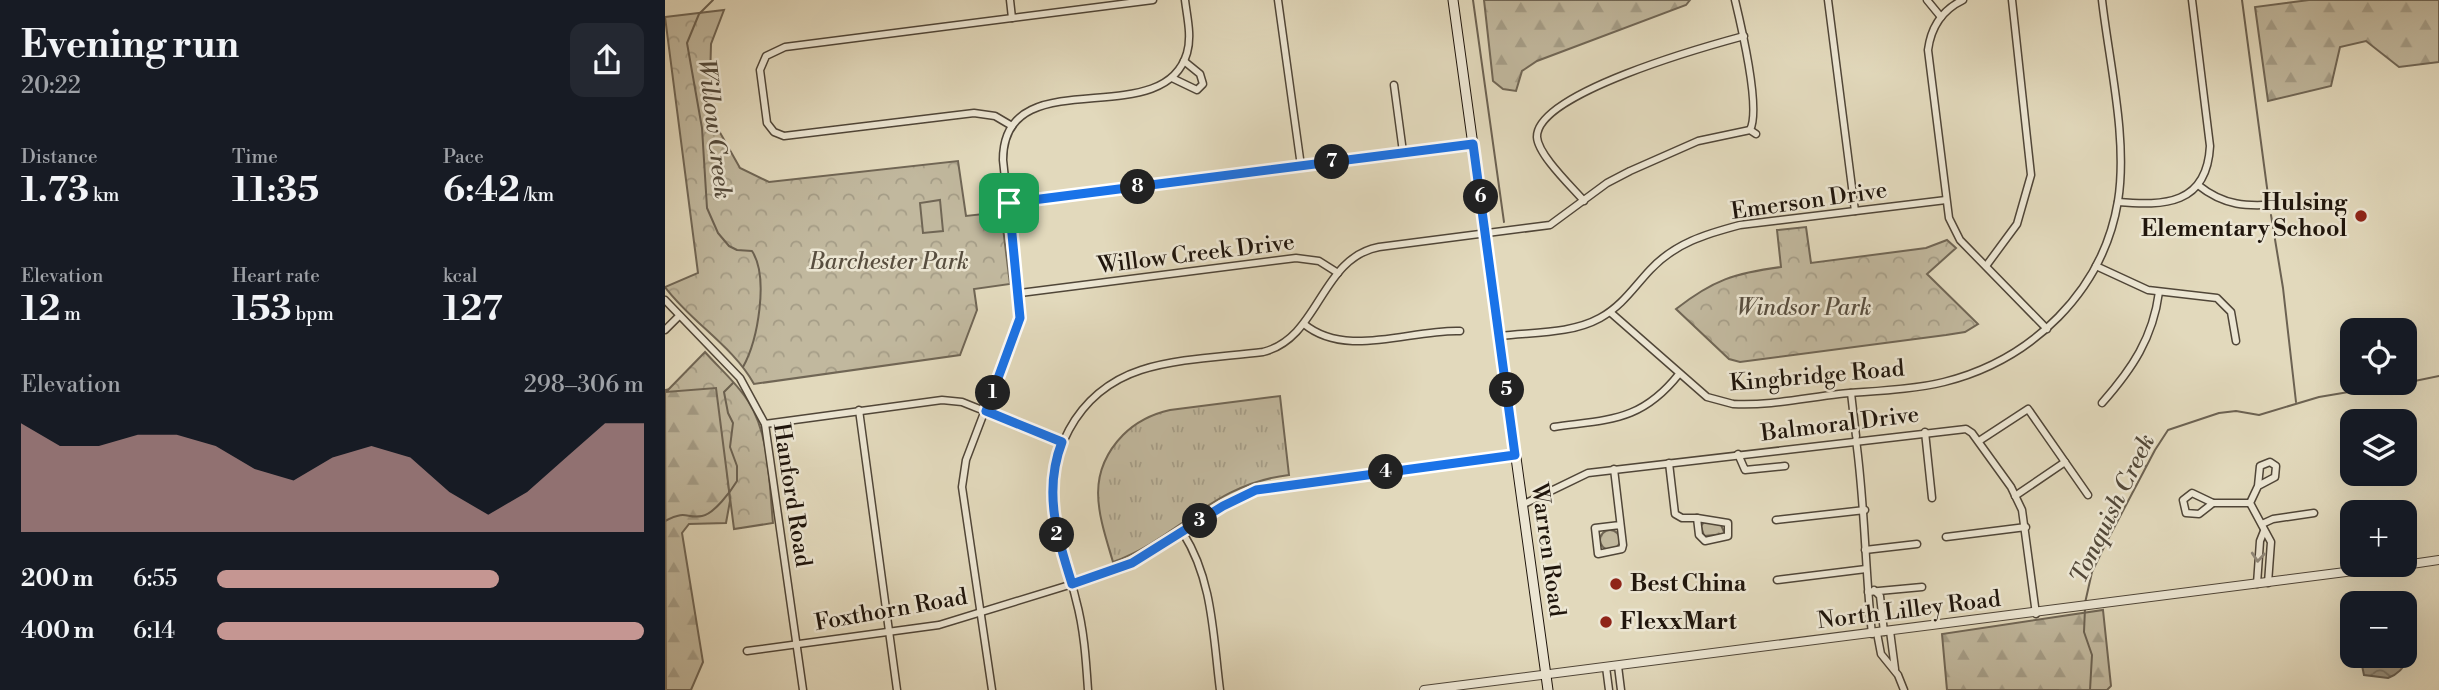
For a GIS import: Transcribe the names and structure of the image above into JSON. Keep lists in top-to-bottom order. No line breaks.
{"streets":{"main road":["Warren Road"],"street":["Emerson Drive","Willow Creek Drive","Kingbridge Road","Balmoral Drive","Hanford Road","Foxthorn Road","North Lilley Road"]},"crossings":[["Emerson Drive","Kingbridge Road"],["Emerson Drive","Warren Road"],["Balmoral Drive","Warren Road"],["Hanford Road","Foxthorn Road"],["Warren Road","Foxthorn Road"],["Warren Road","North Lilley Road"]],"water":["Willow Creek","Tonquish Creek"],"parks":["Barchester Park","Windsor Park"],"places":["Hulsing Elementary School","Best China","FlexxMart"],"page":{"heading":["Evening run","20:22"],"stats":[["Distance","1.73 km"],["Time","11:35"],["Pace","6:42 /km"],["Elevation","12 m"],["Heart rate","153 bpm"],["kcal","127"]],"pins":["7","8","6","5","1","4","3","2"],"map_buttons":["+","−"],"chart":["Elevation","298–306 m"],"list":[{"name":"200 m","note":"6:55"},{"name":"400 m","note":"6:14"}]}}
